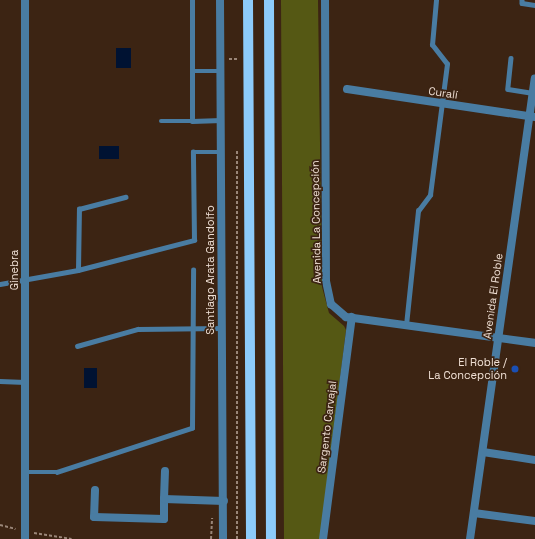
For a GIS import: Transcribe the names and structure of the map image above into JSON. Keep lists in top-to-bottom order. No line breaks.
{"streets":{"street":["Curalí","Avenida La Concepción","Ginebra","Santiago Arata Gandolfo","Avenida El Roble","Sargento Carvajal"]},"crossings":[["Curalí","Avenida El Roble"],["Avenida La Concepción","Avenida El Roble"],["Avenida La Concepción","Sargento Carvajal"]],"places":["El Roble / La Concepción"]}
